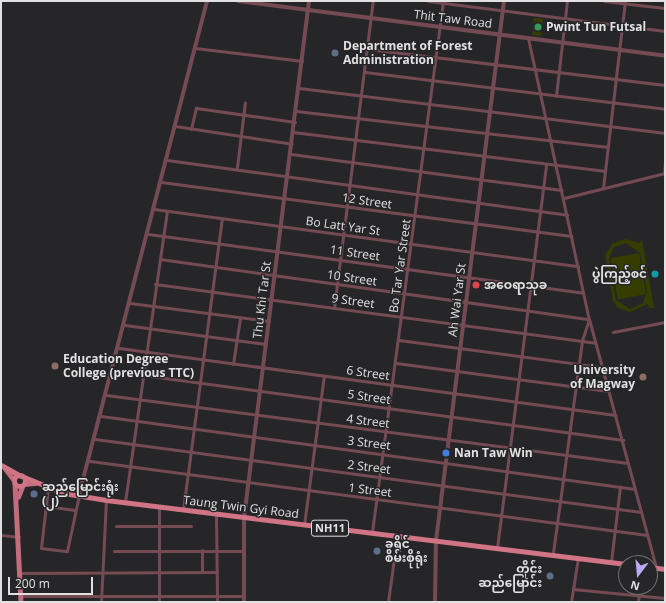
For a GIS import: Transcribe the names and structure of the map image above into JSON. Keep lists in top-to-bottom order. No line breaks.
{"streets":{"highway":["Taung Twin Gyi Road","NH11"],"street":["Thit Taw Road","12 Street","Bo Latt Yar St","11 Street","Bo Tar Yar Street","10 Street","Thu Khi Tar St","Ah Wai Yar St","9 Street","6 Street","5 Street","4 Street","3 Street","2 Street","1 Street"]},"crossings":[["Thit Taw Road","Bo Tar Yar Street"],["Thit Taw Road","Thu Khi Tar St"],["Thit Taw Road","Ah Wai Yar St"],["12 Street","Bo Tar Yar Street"],["12 Street","Thu Khi Tar St"],["12 Street","Ah Wai Yar St"],["Bo Latt Yar St","Bo Tar Yar Street"],["Bo Latt Yar St","Thu Khi Tar St"],["Bo Latt Yar St","Ah Wai Yar St"],["11 Street","Bo Tar Yar Street"],["11 Street","Thu Khi Tar St"],["11 Street","Ah Wai Yar St"],["Bo Tar Yar Street","10 Street"],["Bo Tar Yar Street","9 Street"],["Bo Tar Yar Street","6 Street"],["Bo Tar Yar Street","5 Street"],["Bo Tar Yar Street","4 Street"],["Bo Tar Yar Street","3 Street"],["Bo Tar Yar Street","2 Street"],["Bo Tar Yar Street","1 Street"],["Bo Tar Yar Street","Taung Twin Gyi Road"],["10 Street","Thu Khi Tar St"],["10 Street","Ah Wai Yar St"],["Thu Khi Tar St","9 Street"],["Thu Khi Tar St","6 Street"],["Thu Khi Tar St","5 Street"],["Thu Khi Tar St","4 Street"],["Thu Khi Tar St","3 Street"],["Thu Khi Tar St","2 Street"],["Thu Khi Tar St","1 Street"],["Thu Khi Tar St","Taung Twin Gyi Road"],["Ah Wai Yar St","9 Street"],["Ah Wai Yar St","6 Street"],["Ah Wai Yar St","5 Street"],["Ah Wai Yar St","4 Street"],["Ah Wai Yar St","3 Street"],["Ah Wai Yar St","2 Street"],["Ah Wai Yar St","1 Street"],["Ah Wai Yar St","Taung Twin Gyi Road"],["Taung Twin Gyi Road","NH11"]],"places":["Pwint Tun Futsal","Department of Forest Administration","ပွဲကြည့်စင်","အဝေရာသုခ","Education Degree College (previous TTC)","University of Magway","Nan Taw Win","ဆည်မြောင်းရုံး (၂)","ခရိုင် စိမ်းစိုရုံး","တိုင်း ဆည်မြောင်း"],"scale_bar":"200 m","north":"bottom"}
